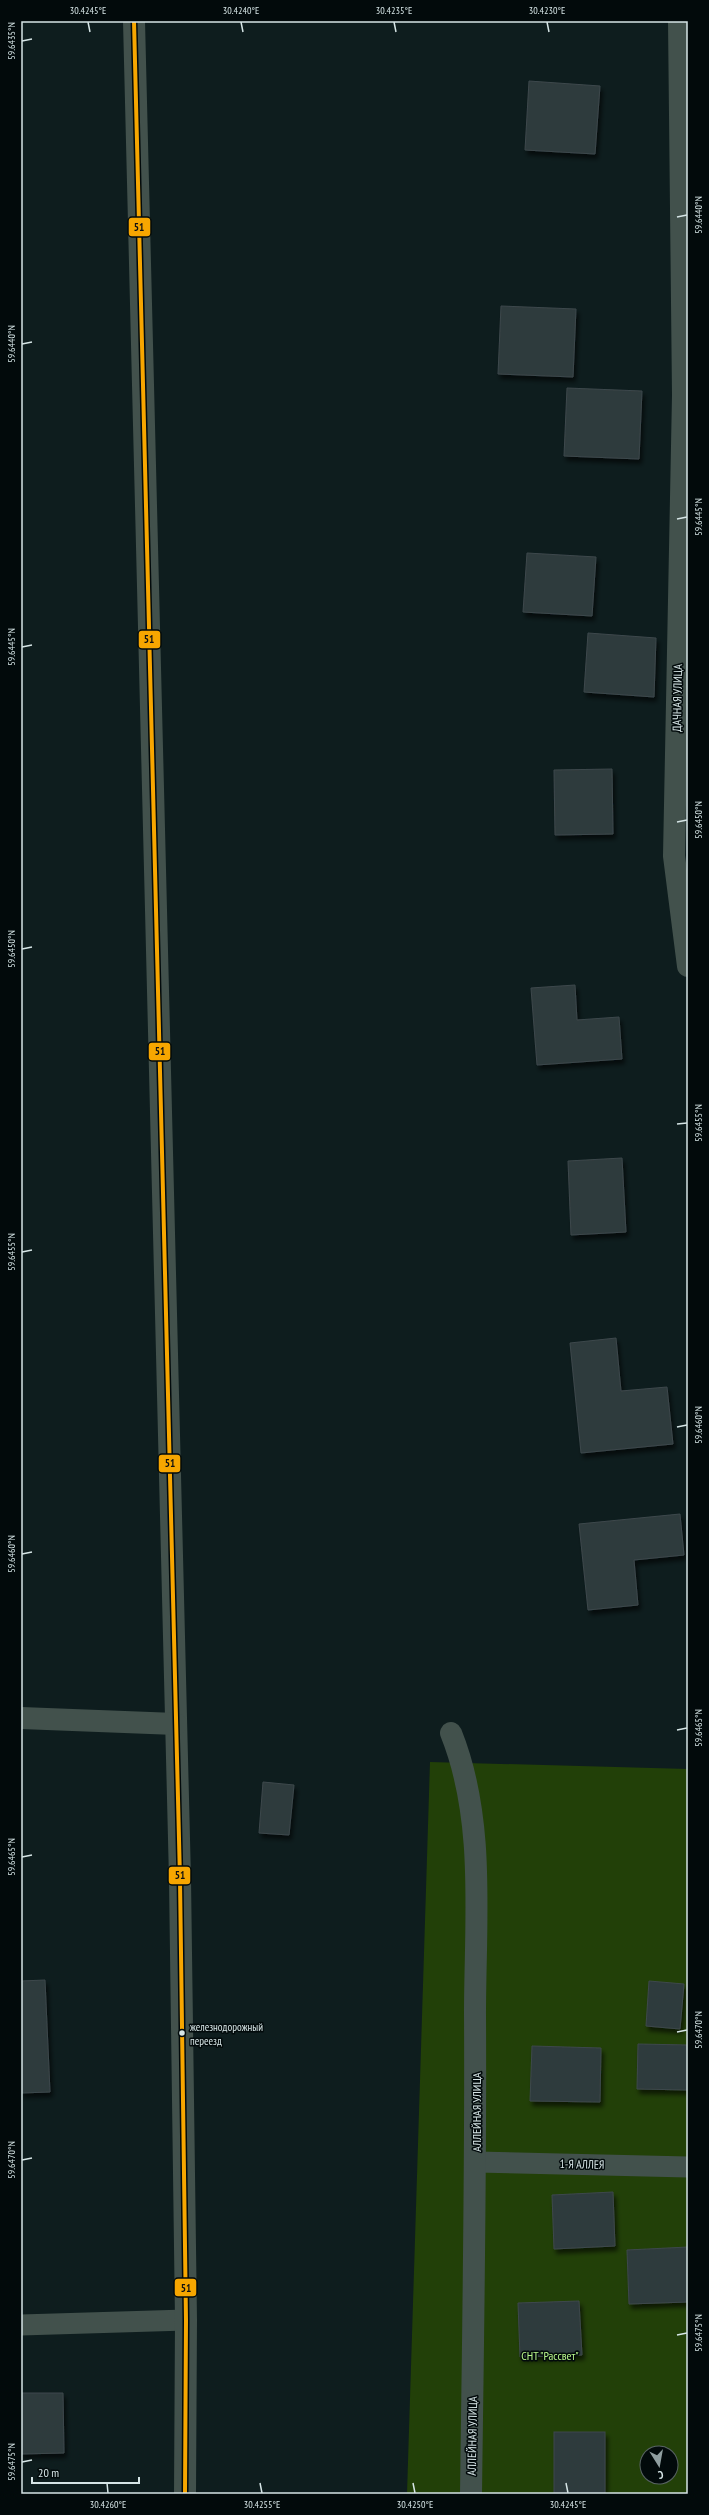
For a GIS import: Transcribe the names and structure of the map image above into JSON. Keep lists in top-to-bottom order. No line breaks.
{"streets":{"street":["ДАЧНАЯ УЛИЦА","АЛЛЕЙНАЯ УЛИЦА"],"lane":["1-Я АЛЛЕЯ"]},"crossings":[["АЛЛЕЙНАЯ УЛИЦА","1-Я АЛЛЕЯ"]],"parks":["СНТ \"Рассвет\""],"places":["железнодорожный переезд"],"lines":["transit line 51"],"scale_bar":"20 m","north":"bottom","coordinates":["30.4245°E","30.4240°E","30.4235°E","30.4230°E","59.6435°N","59.6440°N","59.6445°N","59.6450°N","59.6455°N","59.6460°N","59.6465°N","59.6470°N","59.6475°N","30.4260°E","30.4255°E","30.4250°E"]}
